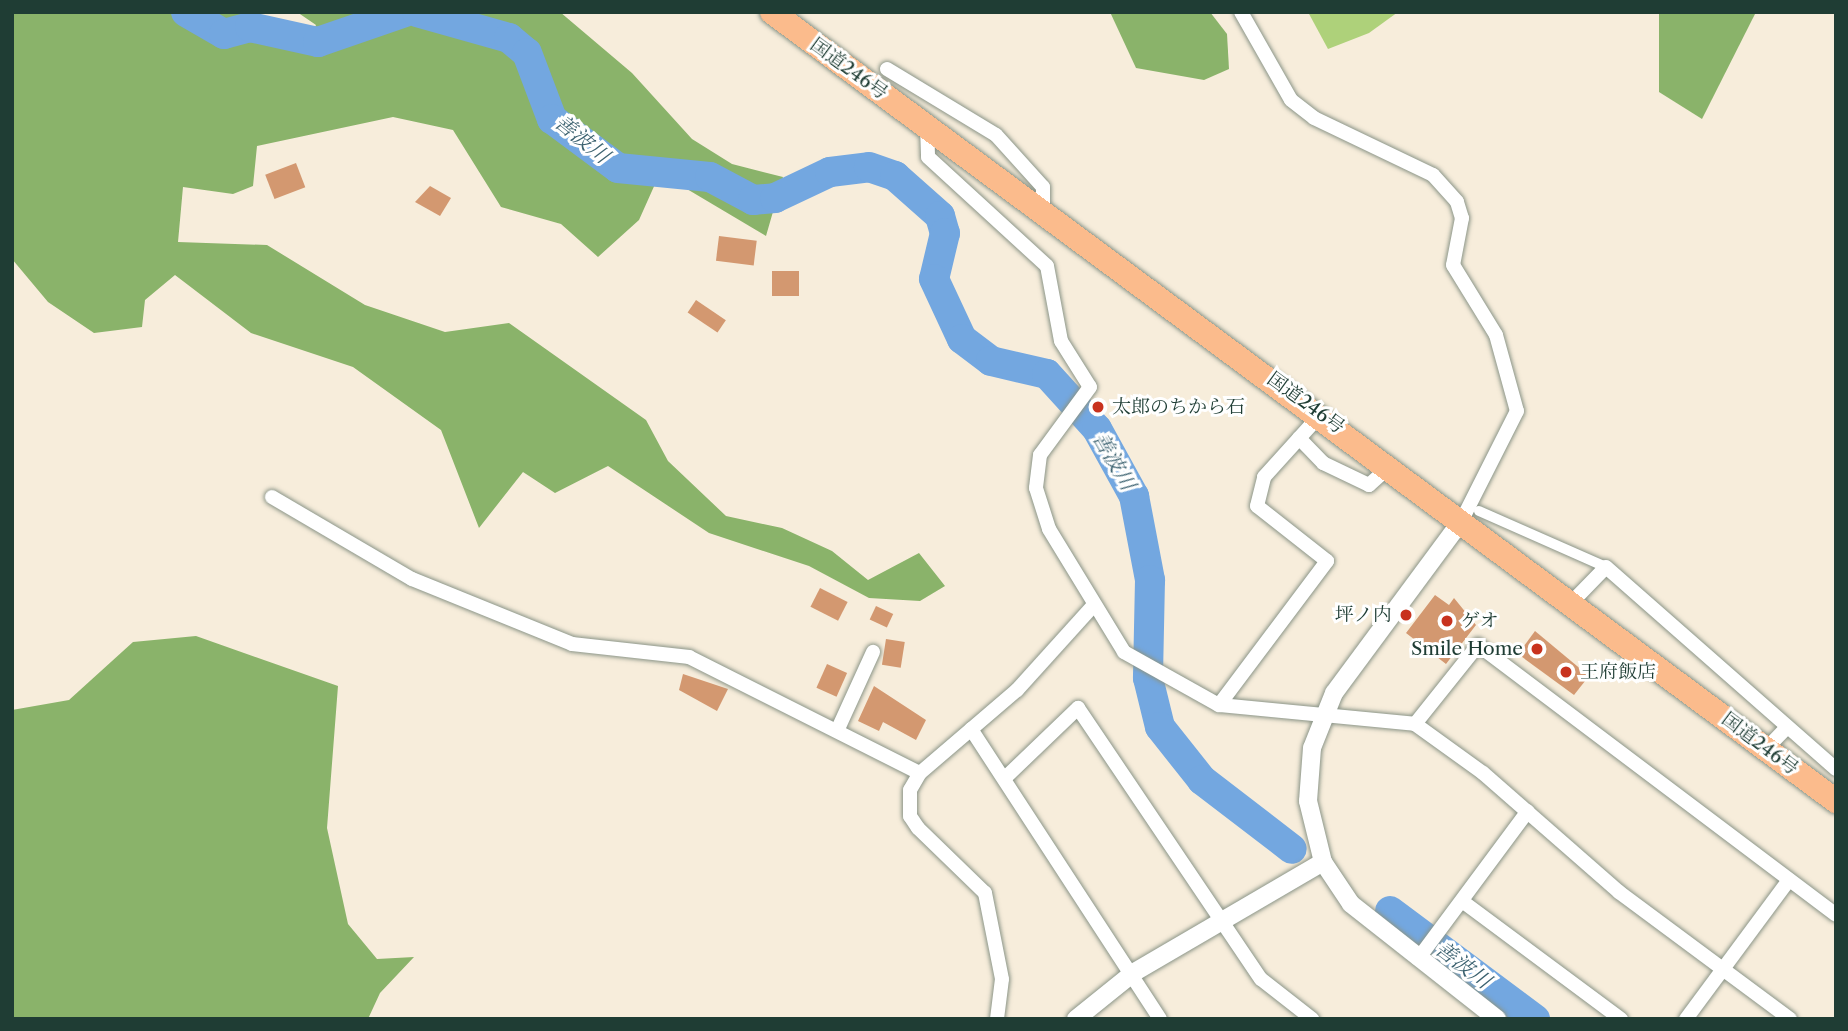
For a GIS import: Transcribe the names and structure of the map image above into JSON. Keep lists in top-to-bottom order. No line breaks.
{"streets":{"highway":["国道246号"]},"water":["善波川"],"places":["太郎のちから石","坪ノ内","ゲオ","Smile Home","王府飯店"]}
